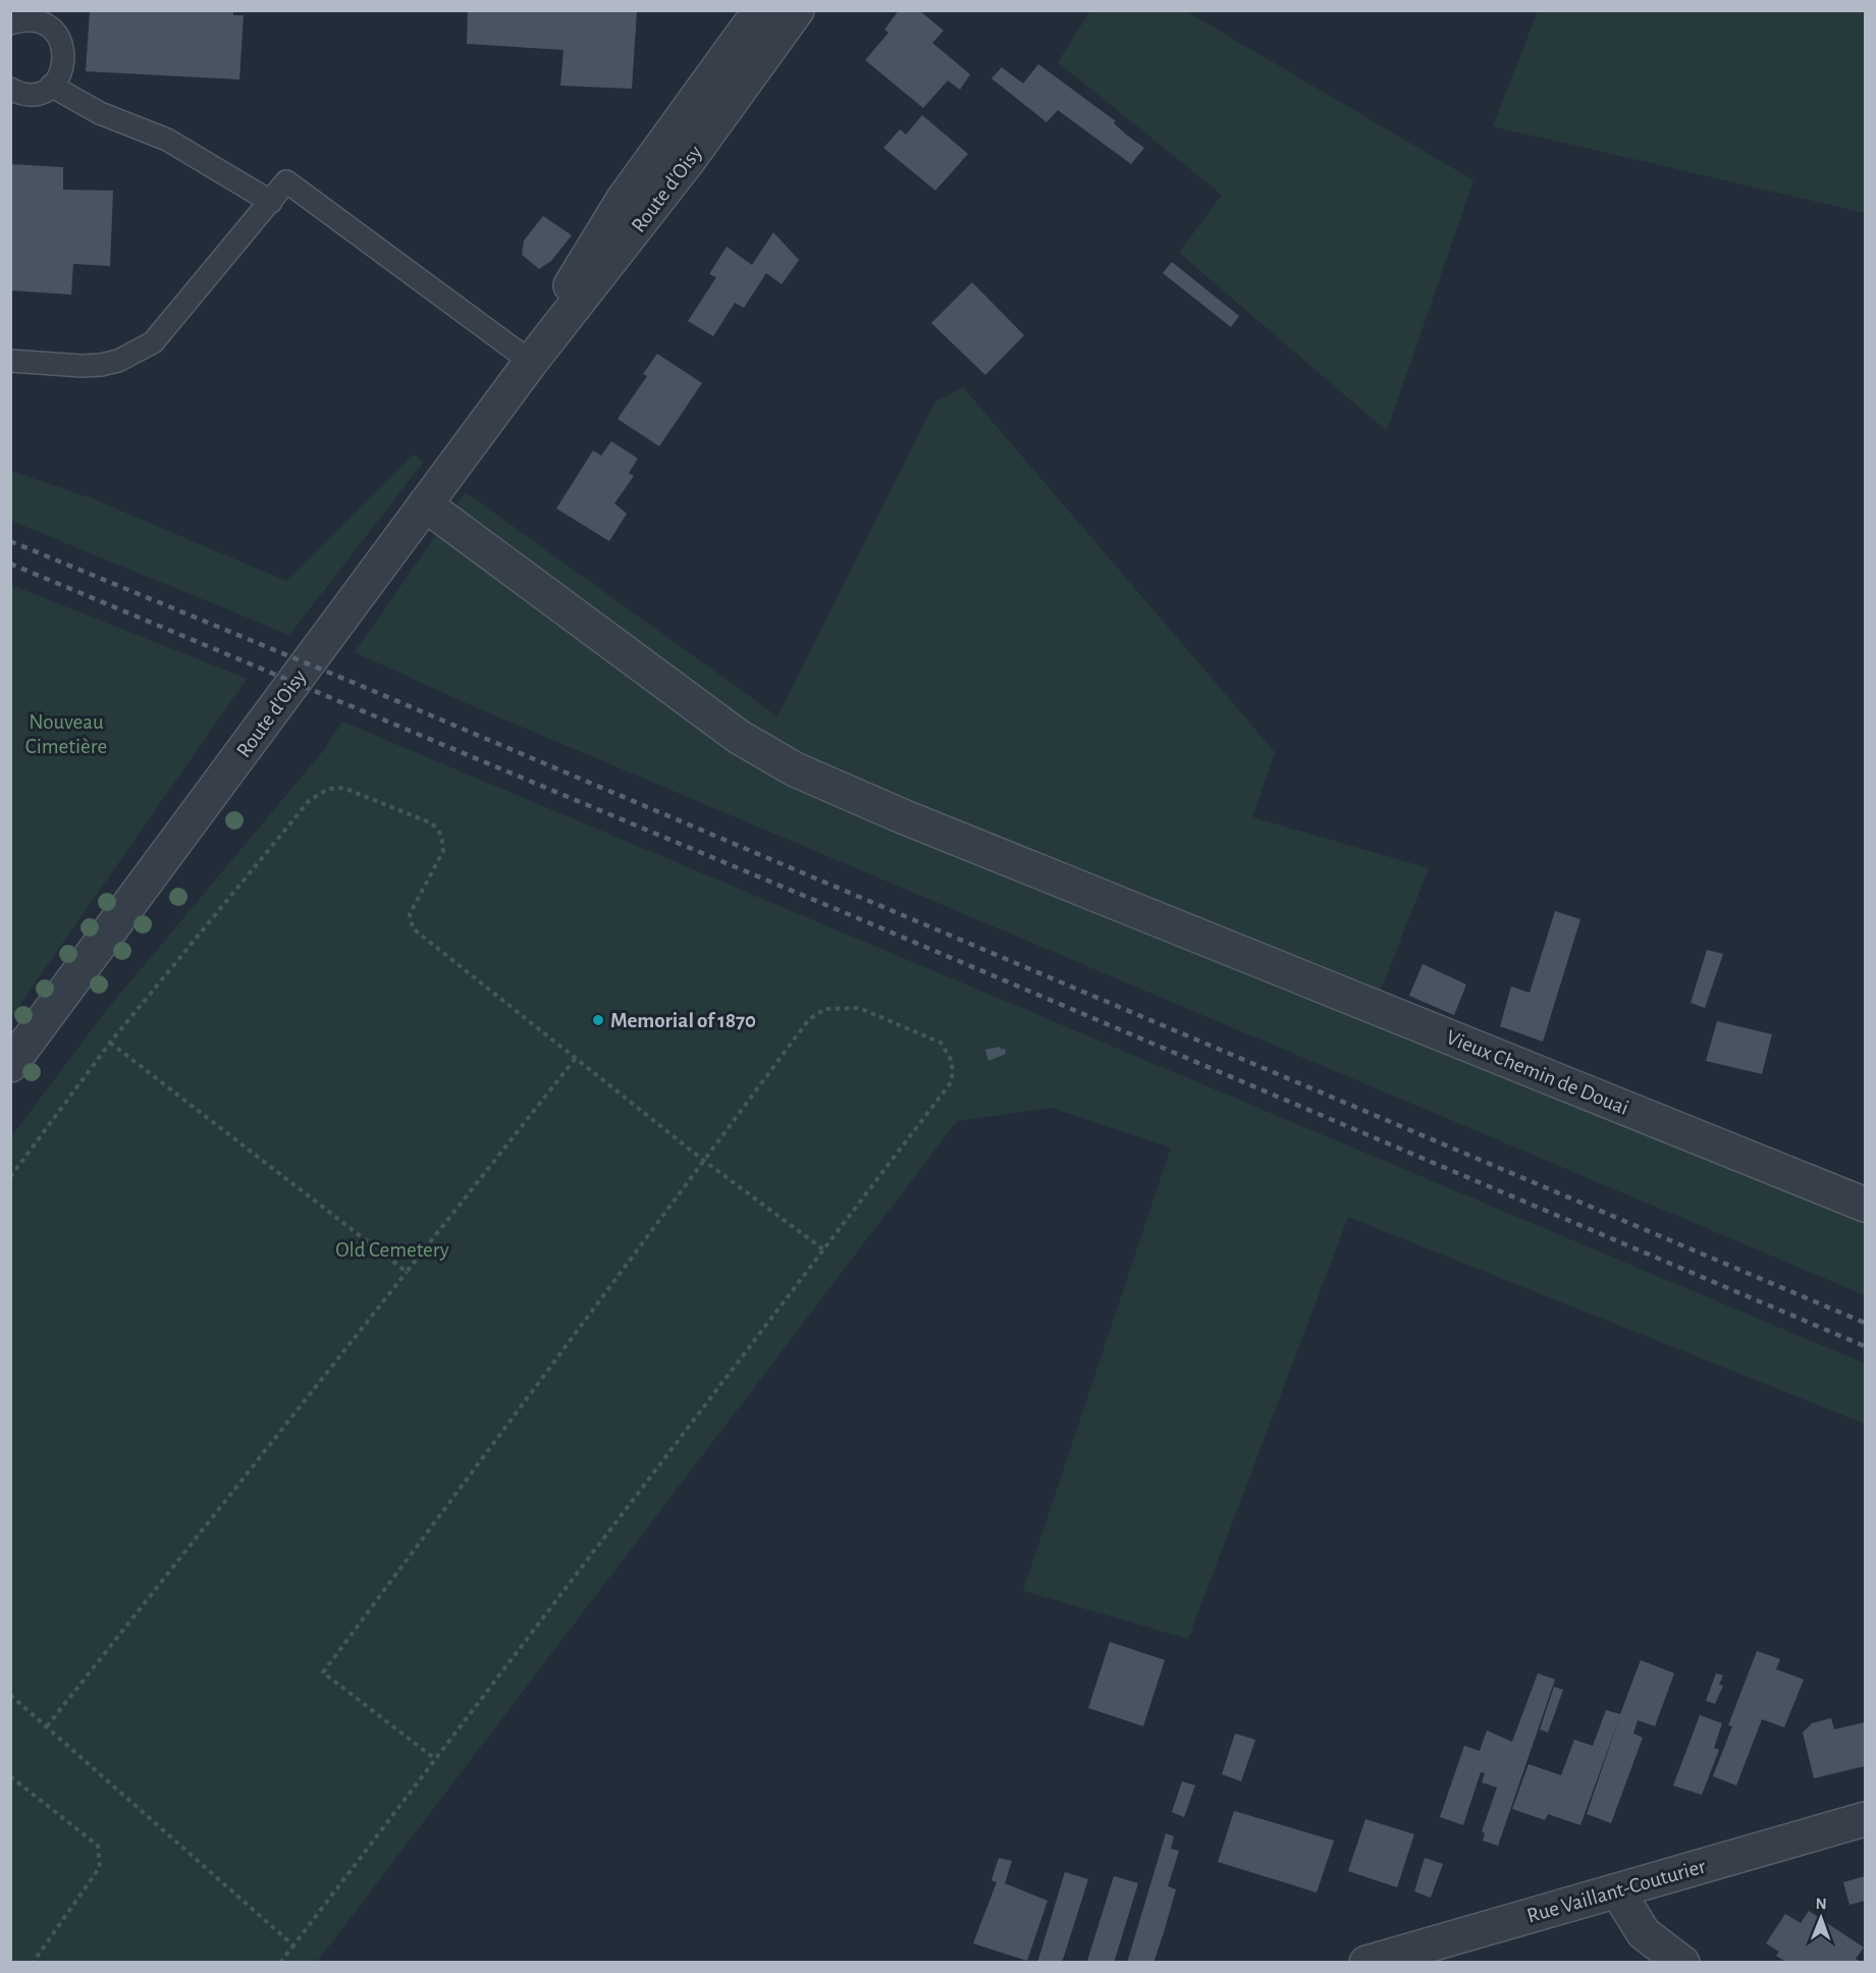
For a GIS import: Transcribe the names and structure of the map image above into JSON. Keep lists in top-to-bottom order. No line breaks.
{"streets":{"street":["Route d'Oisy","Vieux Chemin de Douai","Rue Vaillant-Couturier"]},"crossings":[["Route d'Oisy","Vieux Chemin de Douai"]],"parks":["Nouveau Cimetière","Old Cemetery"],"places":["Memorial of 1870"],"north":"top"}
